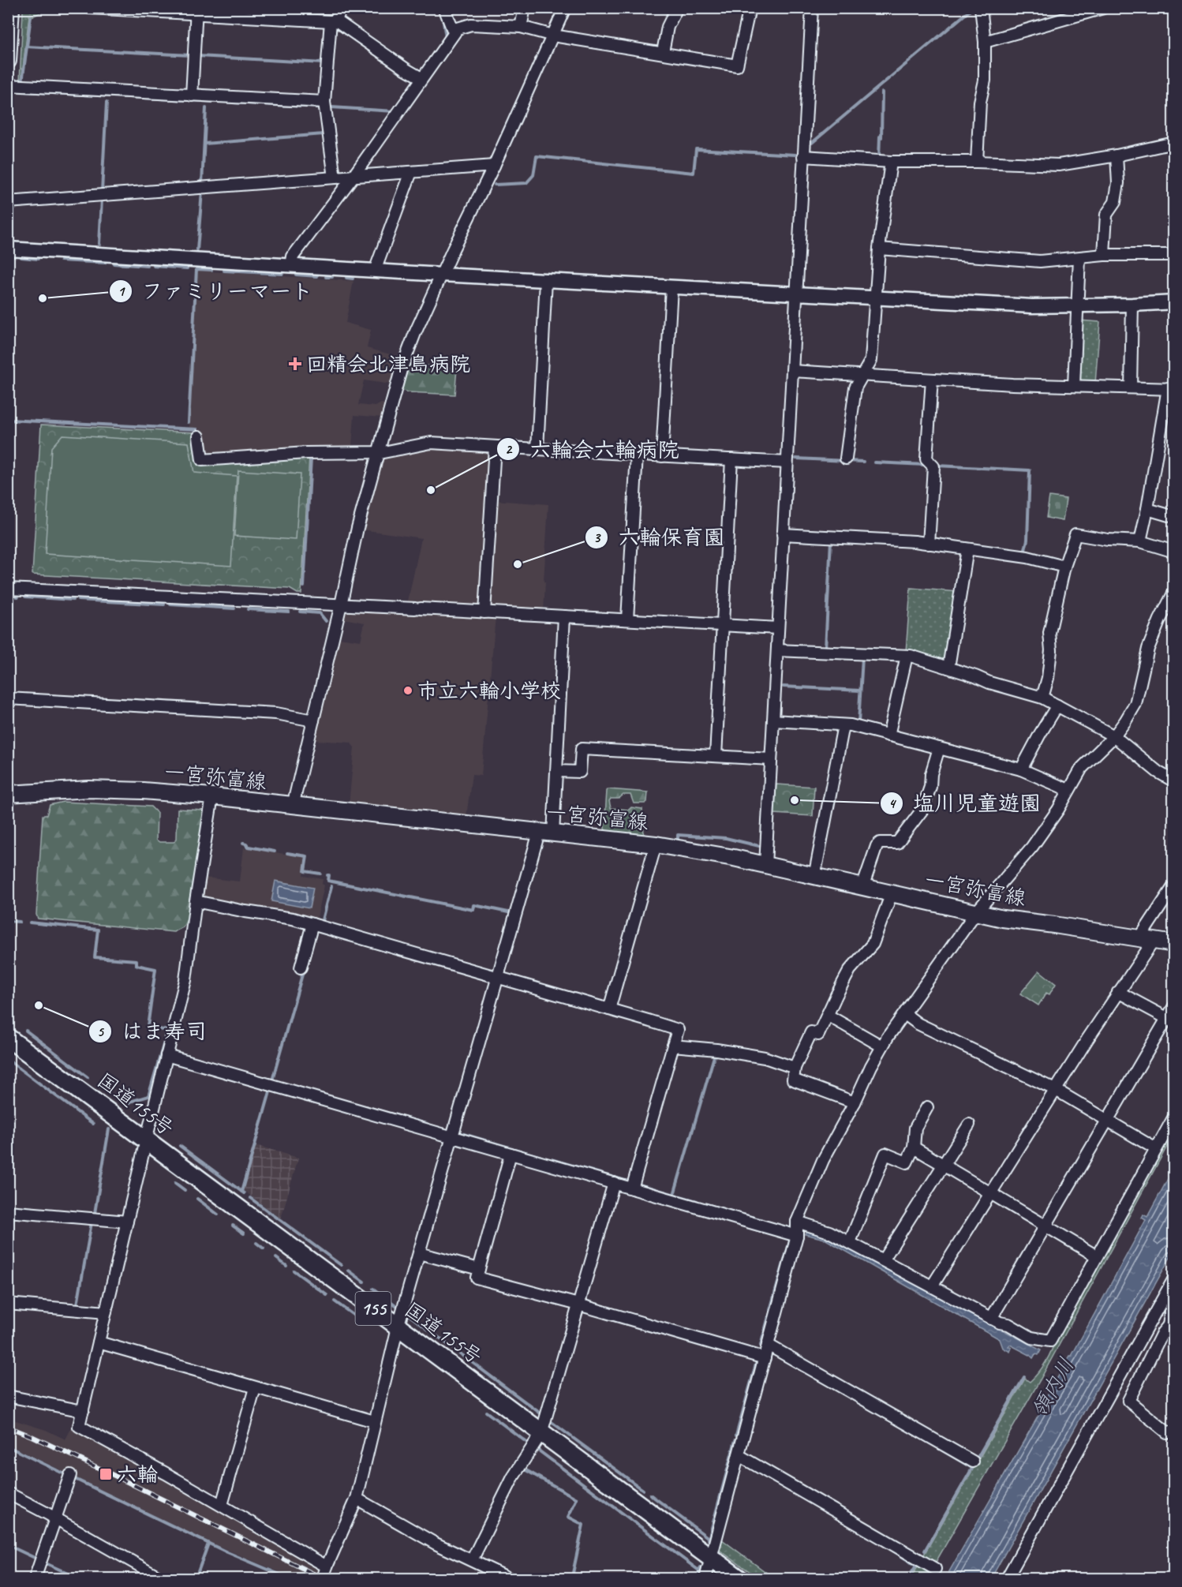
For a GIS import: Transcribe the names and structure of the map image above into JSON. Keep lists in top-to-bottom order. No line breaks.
{"streets":{"highway":["国道155号","155"],"main road":["一宮弥富線"]},"water":["領内川"],"places":{"other":["ファミリーマート","六輪会六輪病院","六輪保育園","市立六輪小学校","塩川児童遊園","はま寿司"],"health":["回精会北津島病院"],"transit":["六輪"]}}
